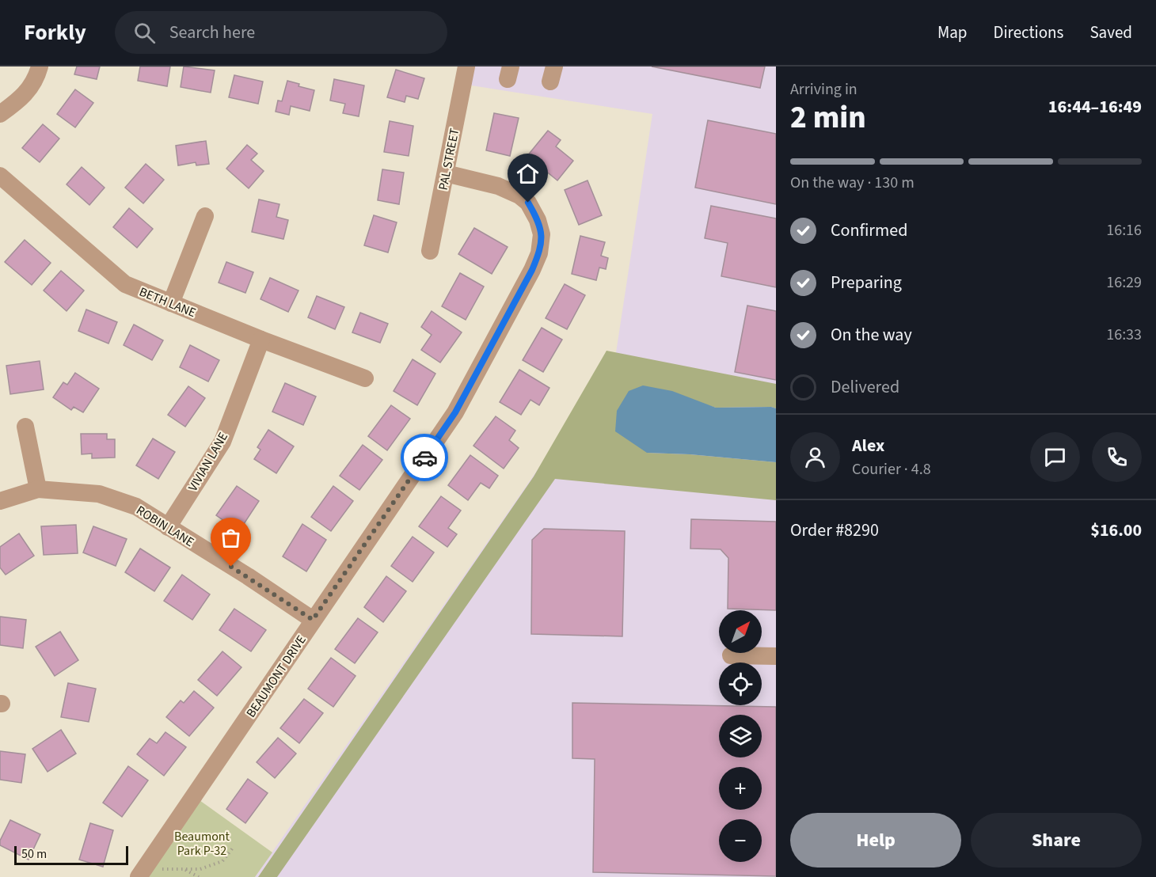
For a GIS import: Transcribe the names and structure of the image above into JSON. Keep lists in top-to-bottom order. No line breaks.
{"streets":{"street":["PAL STREET","BETH LANE","VIVIAN LANE","ROBIN LANE","BEAUMONT DRIVE"]},"crossings":[["PAL STREET","BEAUMONT DRIVE"],["BETH LANE","VIVIAN LANE"],["VIVIAN LANE","ROBIN LANE"],["ROBIN LANE","BEAUMONT DRIVE"]],"parks":["Beaumont Park P-32"],"scale_bar":"50 m","north":"top right","page":{"header":"Forkly","search":"Search here","nav":["Map","Directions","Saved"],"heading":["2 min","Arriving in","16:44–16:49"],"panel":["Alex","Courier · 4.8","Order #8290","$16.00"],"bar":"On the way · 130 m","list":[["Confirmed","16:16"],["Preparing","16:29"],["On the way","16:33"],"Delivered"],"map_buttons":["+","−"],"buttons":["Help","Share"],"scale":"50 m"}}
